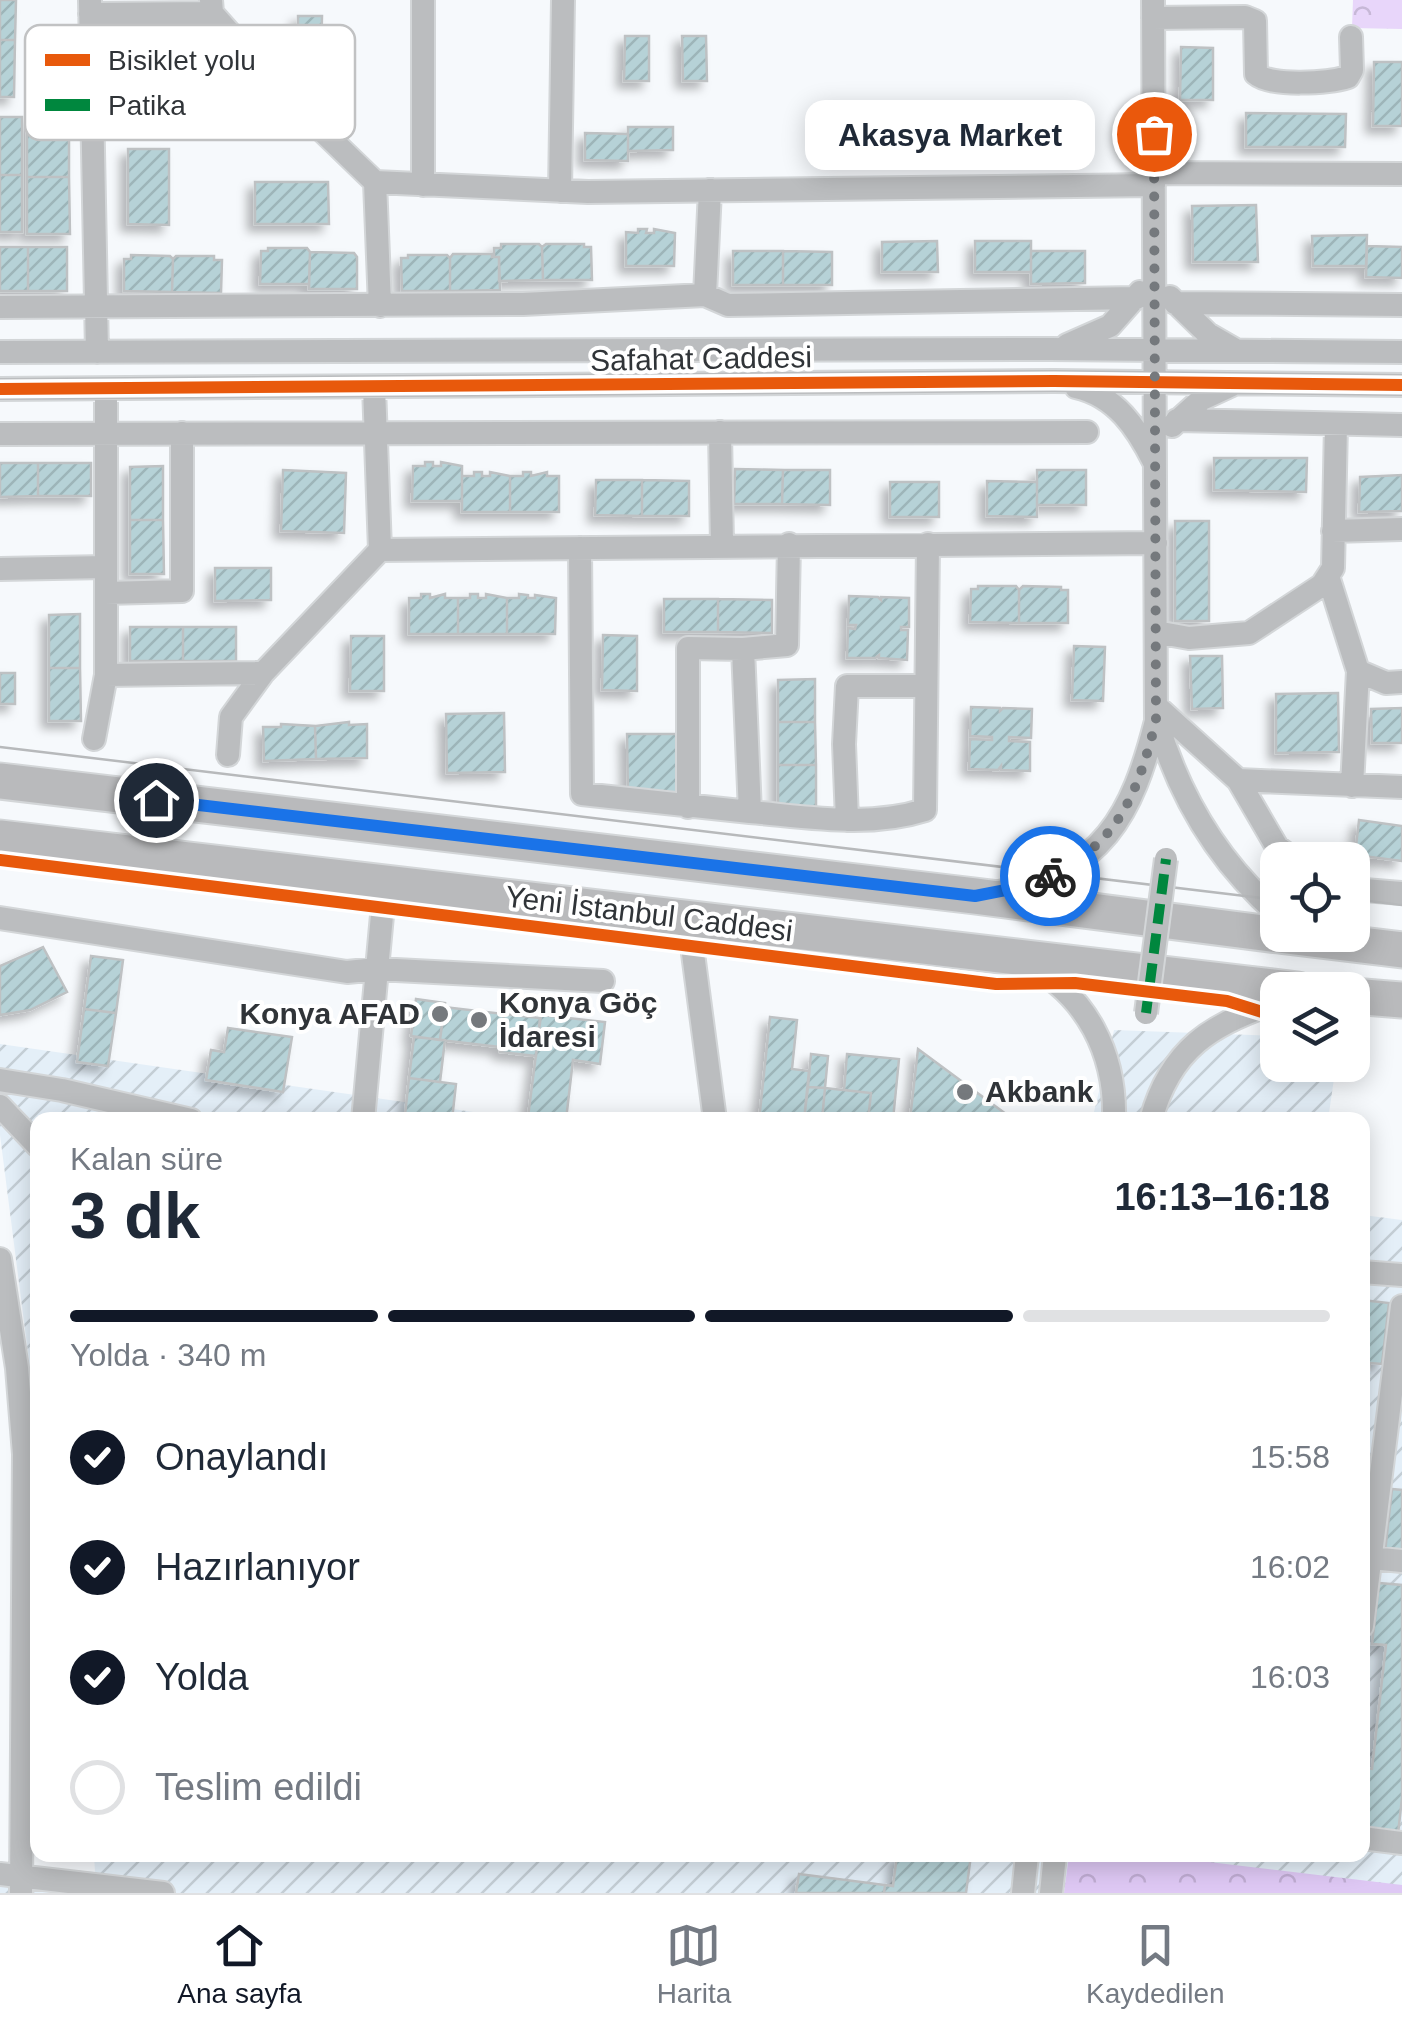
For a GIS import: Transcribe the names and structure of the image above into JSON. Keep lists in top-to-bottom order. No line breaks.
{"streets":{"highway":["Yeni İstanbul Caddesi"],"street":["Safahat Caddesi"]},"places":["Akasya Market","Konya AFAD","Konya Göç İdaresi","Akbank"],"legend":["Bisiklet yolu","Patika"],"page":{"bubble":"Akasya Market","heading":["3 dk","Kalan süre","16:13–16:18"],"bar":"Yolda · 340 m","list":[["Onaylandı","15:58"],["Hazırlanıyor","16:02"],["Yolda","16:03"],"Teslim edildi"],"tabs":["Ana sayfa","Harita","Kaydedilen"]}}
